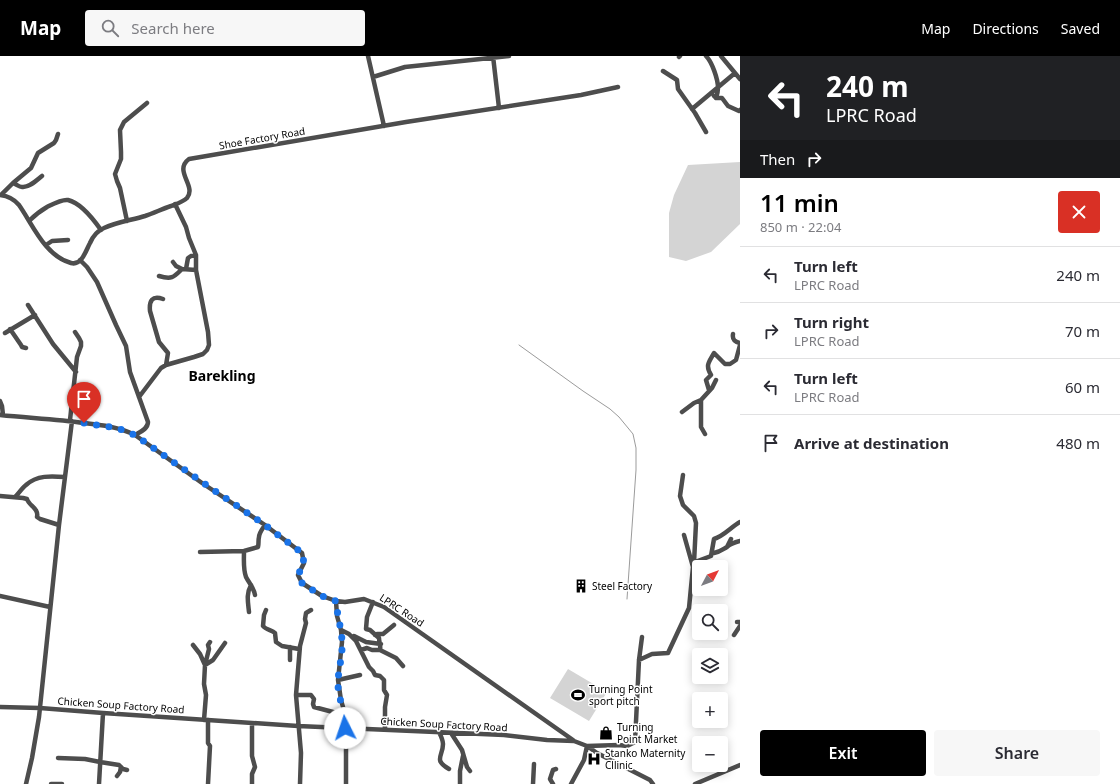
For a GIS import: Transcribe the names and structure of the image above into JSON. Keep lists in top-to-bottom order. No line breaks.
{"streets":{"street":["Shoe Factory Road","LPRC Road","Chicken Soup Factory Road"]},"crossings":[["LPRC Road","Chicken Soup Factory Road"]],"districts":["Barekling"],"places":{"building":["Steel Factory"],"sports":["Turning Point sport pitch"],"shop":["Turning Point Market"],"hospital":["Stanko Maternity Cllinic"]},"north":"top right","page":{"header":"Map","search":"Search here","nav":["Map","Directions","Saved"],"turn":["240 m","LPRC Road"],"then":"Then","heading":["11 min","850 m · 22:04"],"list":[{"name":"Turn left","note":"LPRC Road","value":"240 m"},{"name":"Turn right","note":"LPRC Road","value":"70 m"},{"name":"Turn left","note":"LPRC Road","value":"60 m"},{"name":"Arrive at destination","value":"480 m"}],"map_buttons":["+","−"],"buttons":["Exit","Share"]}}
